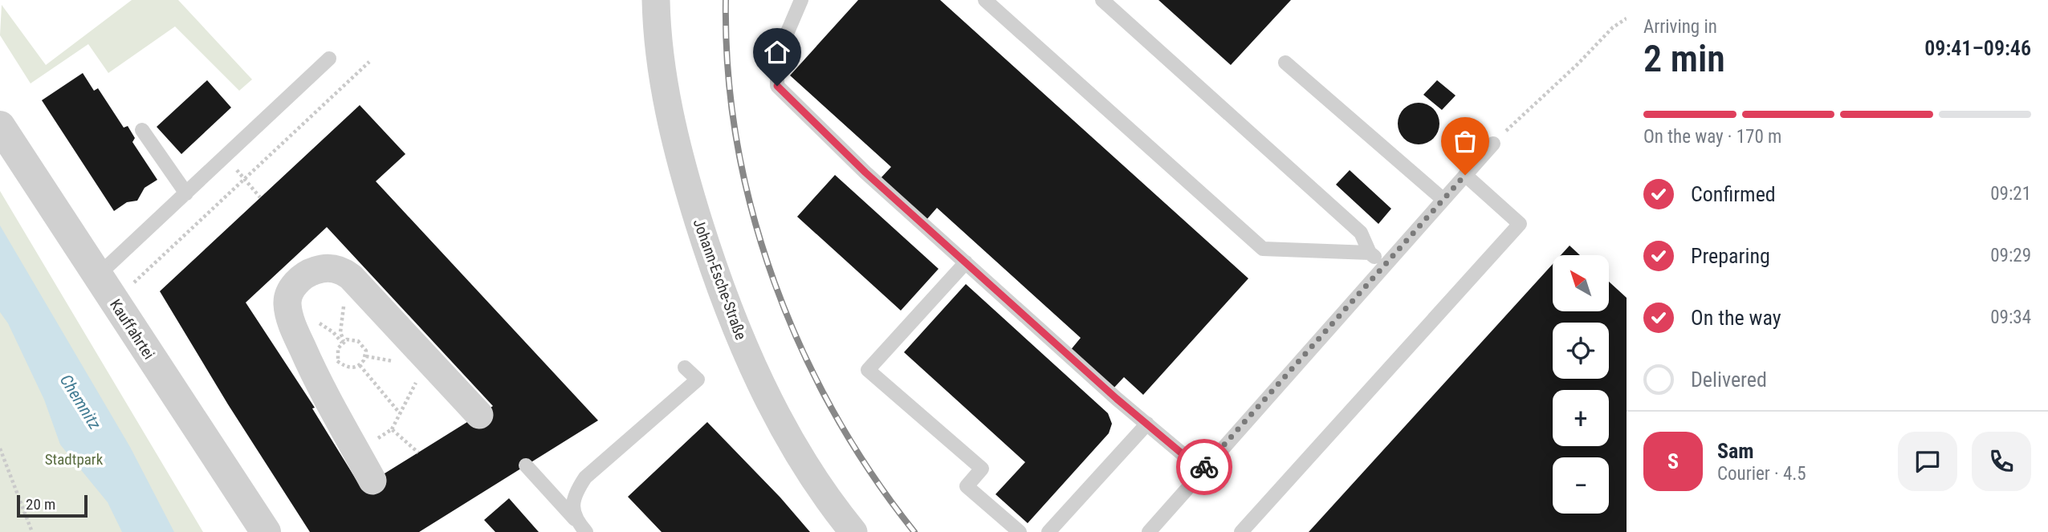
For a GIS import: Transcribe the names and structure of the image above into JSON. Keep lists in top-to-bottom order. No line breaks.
{"streets":{"street":["Johann-Esche-Straße","Kauffahrtei"]},"water":["Chemnitz"],"parks":["Stadtpark"],"scale_bar":"20 m","north":"top left","page":{"heading":["2 min","Arriving in","09:41–09:46"],"panel":["Sam","Courier · 4.5"],"bar":"On the way · 170 m","list":[["Confirmed","09:21"],["Preparing","09:29"],["On the way","09:34"],"Delivered"],"map_buttons":["+","−"],"round":"S","scale":"20 m"}}
